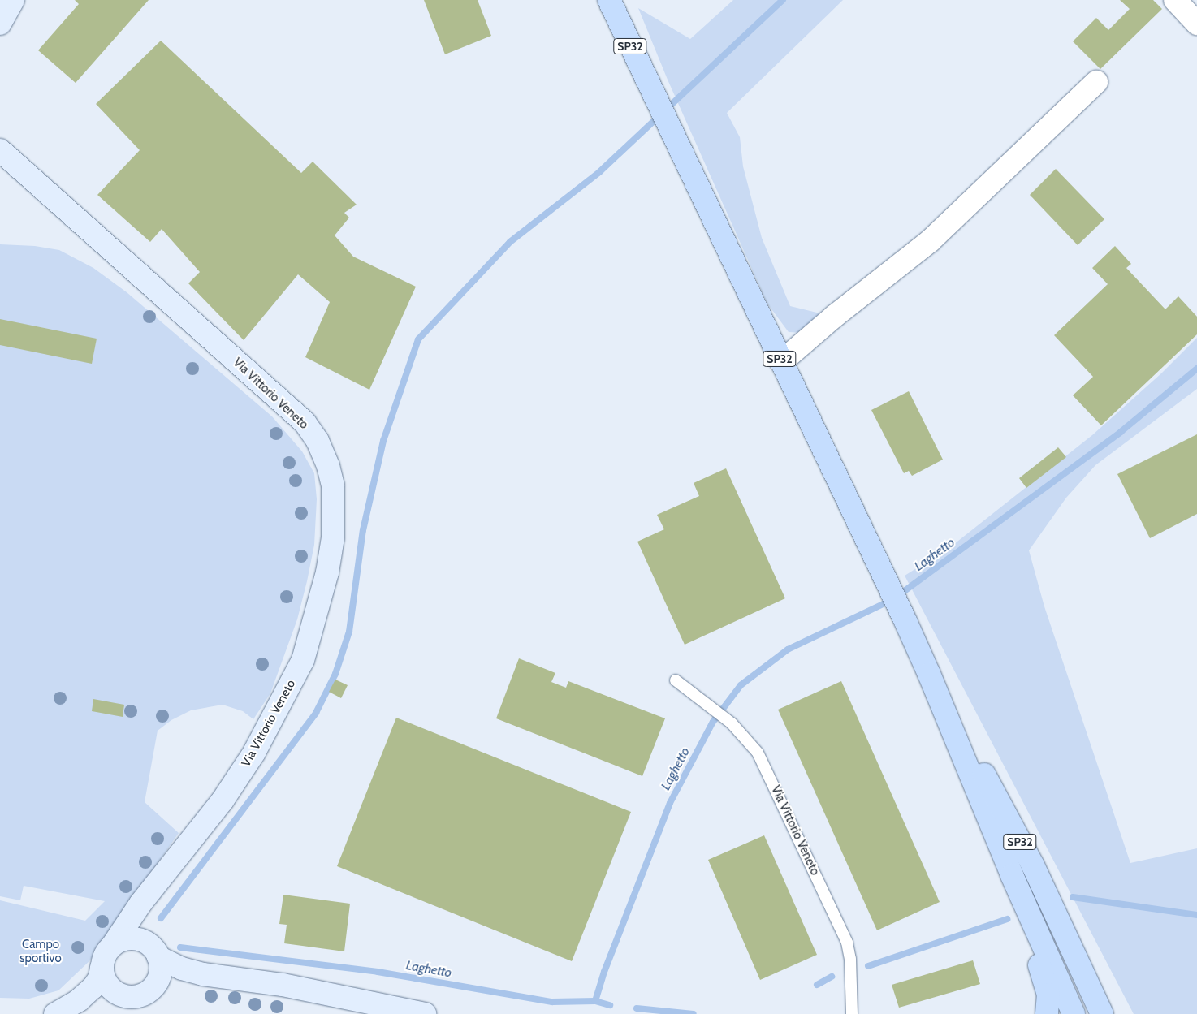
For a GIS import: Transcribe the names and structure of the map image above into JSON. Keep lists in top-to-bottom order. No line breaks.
{"streets":{"main road":["SP32"],"street":["Via Vittorio Veneto"]},"water":["Laghetto"],"parks":["Campo sportivo"]}
